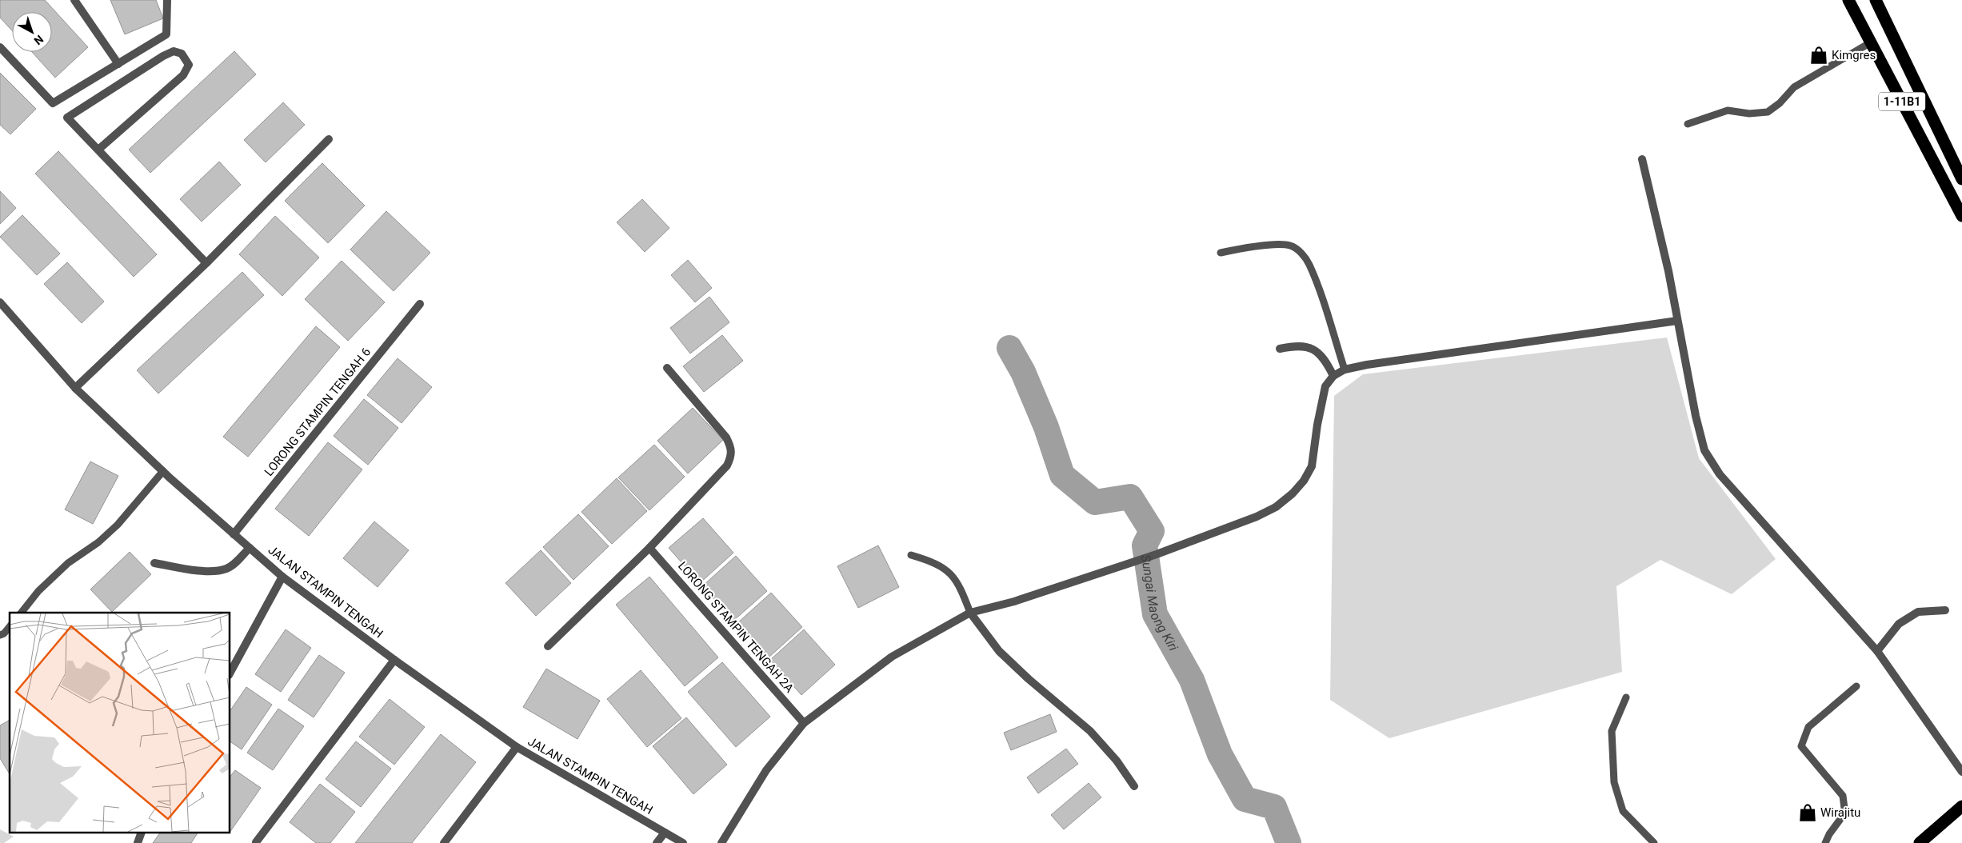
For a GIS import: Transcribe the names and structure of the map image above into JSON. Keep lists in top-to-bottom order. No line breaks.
{"streets":{"highway":["1-11B1"],"street":["LORONG STAMPIN TENGAH 6","JALAN STAMPIN TENGAH","LORONG STAMPIN TENGAH 2A"]},"crossings":[["LORONG STAMPIN TENGAH 6","JALAN STAMPIN TENGAH"]],"water":["Sungai Maong Kiri"],"places":{"shop":["Kimgres","Wirajitu"]},"north":"bottom right"}
